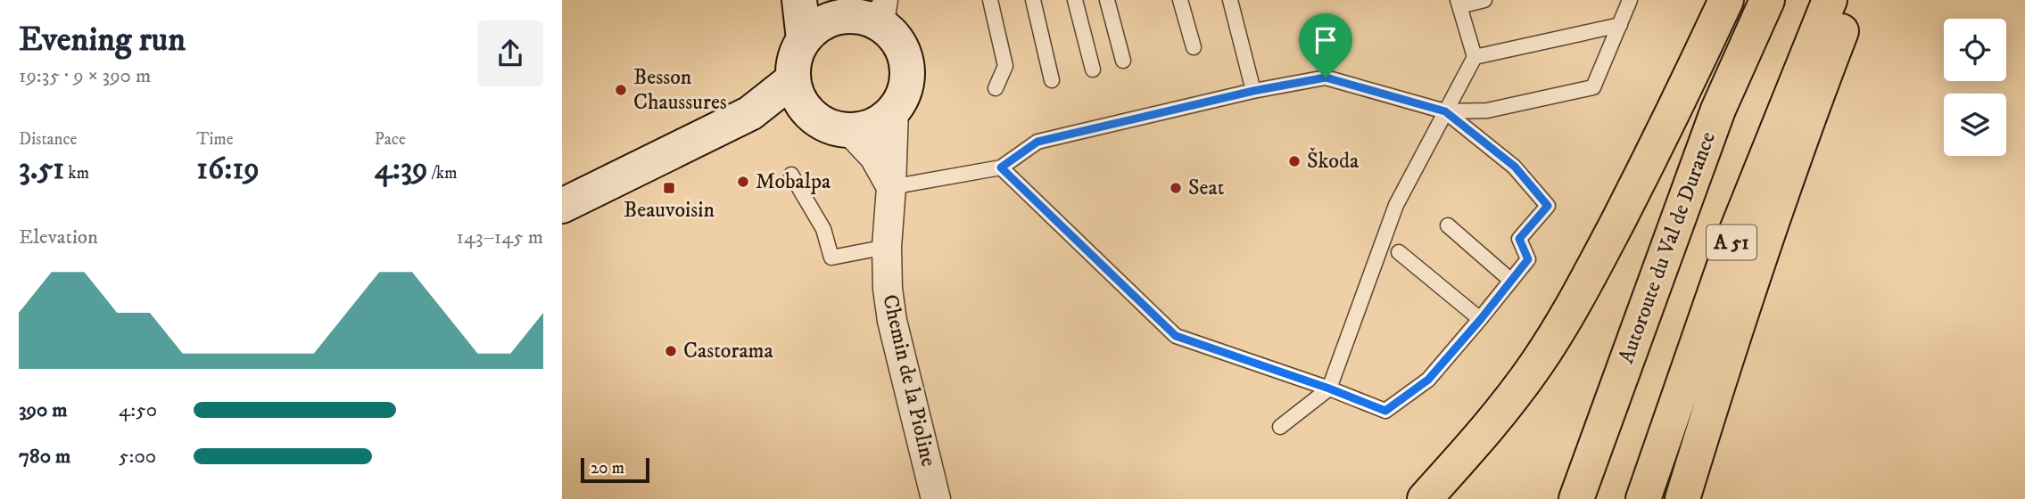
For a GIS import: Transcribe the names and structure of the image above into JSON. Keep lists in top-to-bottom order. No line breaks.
{"streets":{"highway":["A 51","Autoroute du Val de Durance"],"street":["Chemin de la Pioline"]},"places":{"other":["Besson Chaussures","Škoda","Mobalpa","Seat","Castorama"],"transit":["Beauvoisin"]},"scale_bar":"20 m","page":{"heading":["Evening run","19:35 · 9 × 390 m"],"stats":[["Distance","3.51 km"],["Time","16:19"],["Pace","4:39 /km"]],"chart":["Elevation","143–145 m"],"list":[{"name":"390 m","note":"4:50"},{"name":"780 m","note":"5:00"}],"scale":"20 m"}}
